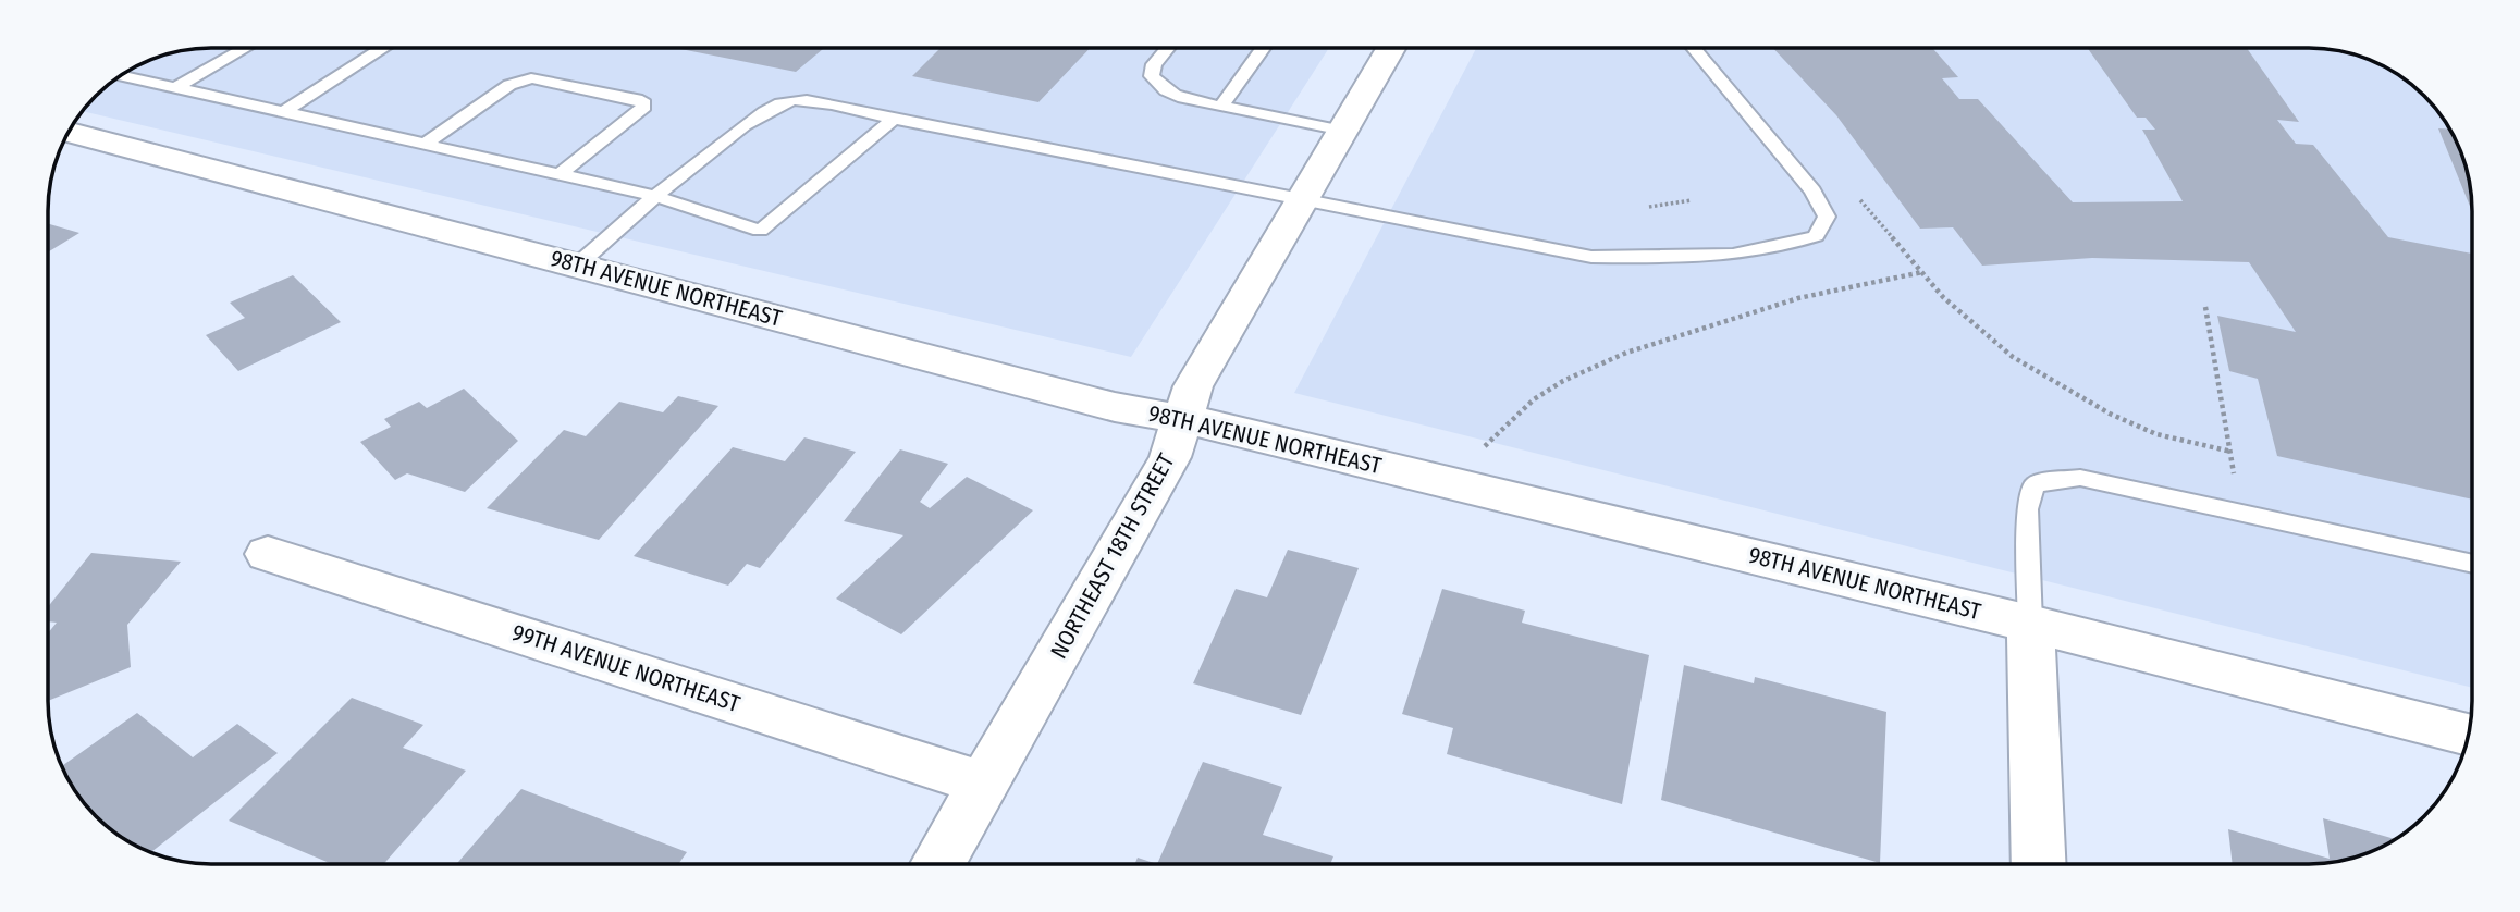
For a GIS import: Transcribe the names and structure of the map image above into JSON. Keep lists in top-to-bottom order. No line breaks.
{"streets":{"street":["98TH AVENUE NORTHEAST","NORTHEAST 18TH STREET","99TH AVENUE NORTHEAST"]},"crossings":[["98TH AVENUE NORTHEAST","NORTHEAST 18TH STREET"],["NORTHEAST 18TH STREET","99TH AVENUE NORTHEAST"]]}
